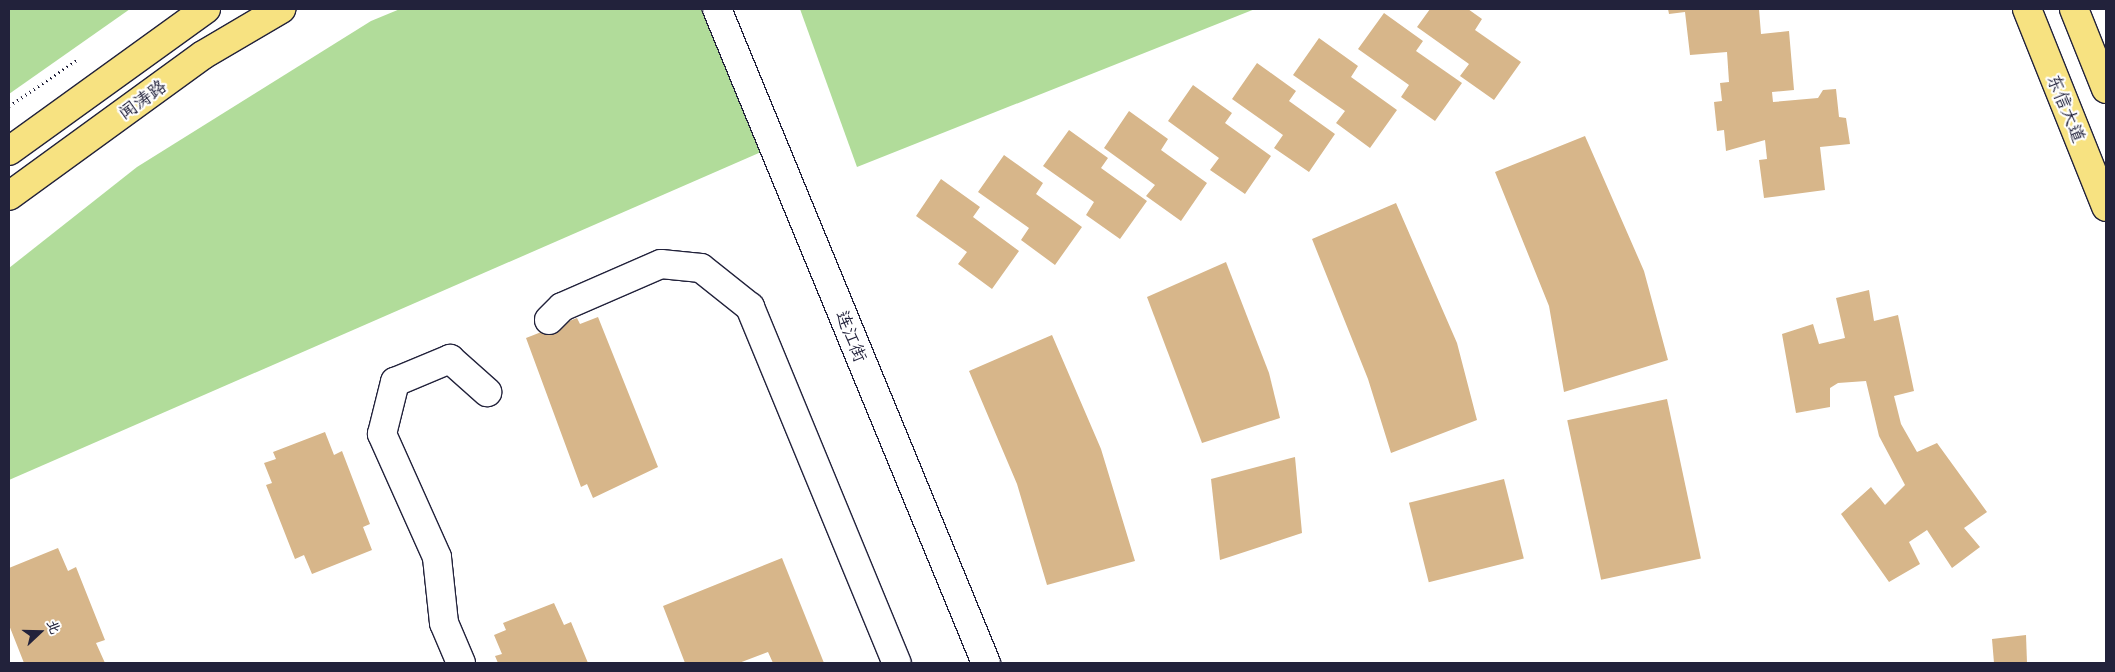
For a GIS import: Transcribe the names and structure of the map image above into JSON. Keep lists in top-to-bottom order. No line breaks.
{"streets":{"main road":["闻涛路","东信大道"],"street":["连江街"]},"north":"right"}
